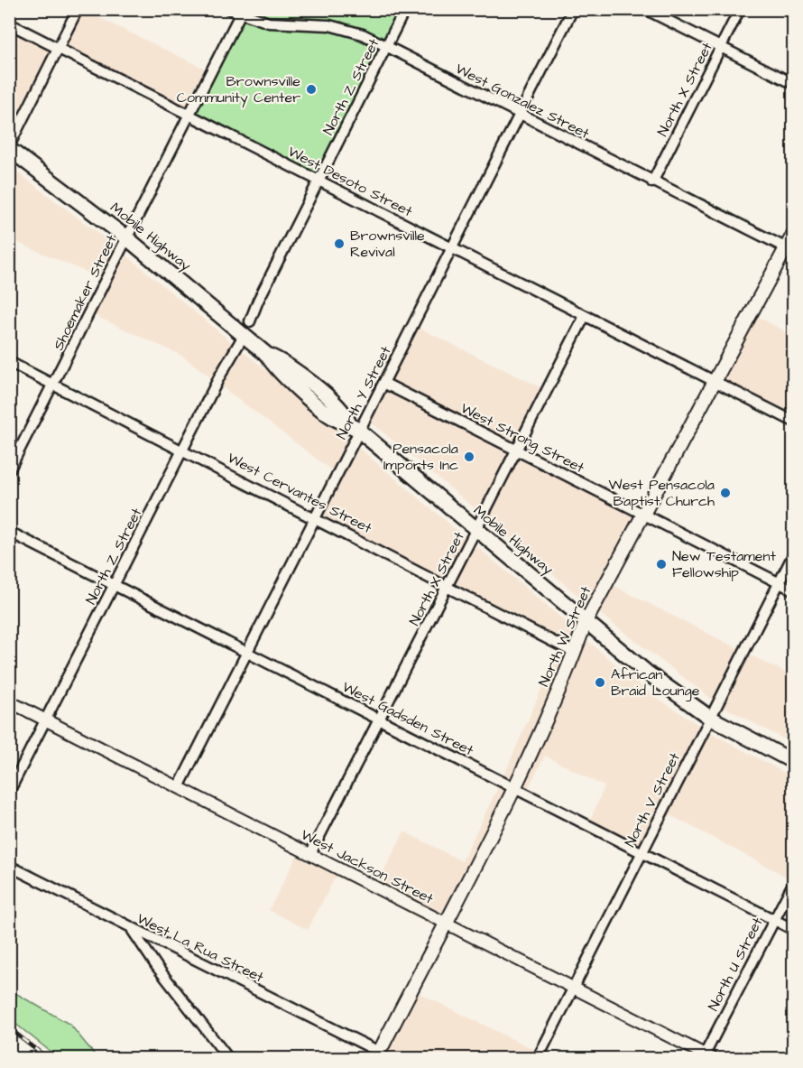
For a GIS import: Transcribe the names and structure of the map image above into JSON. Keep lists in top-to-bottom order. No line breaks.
{"streets":{"main road":["Mobile Highway","North W Street"],"street":["North Z Street","North X Street","West Gonzalez Street","West Desoto Street","Shoemaker Street","North Y Street","West Strong Street","West Cervantes Street","West Gadsden Street","North V Street","West Jackson Street","West La Rua Street","North U Street"]},"crossings":[["North Z Street","West Gonzalez Street"],["North Z Street","West Desoto Street"],["North Z Street","Mobile Highway"],["North Z Street","West Cervantes Street"],["North Z Street","West Gadsden Street"],["North Z Street","West Jackson Street"],["North X Street","West Gonzalez Street"],["North X Street","West Desoto Street"],["North X Street","Mobile Highway"],["North X Street","West Strong Street"],["North X Street","West Cervantes Street"],["North X Street","West Gadsden Street"],["North X Street","West Jackson Street"],["West Gonzalez Street","Shoemaker Street"],["West Gonzalez Street","North Y Street"],["West Gonzalez Street","North W Street"],["West Desoto Street","Shoemaker Street"],["West Desoto Street","North Y Street"],["West Desoto Street","North W Street"],["Mobile Highway","Shoemaker Street"],["Mobile Highway","North Y Street"],["Mobile Highway","North W Street"],["Mobile Highway","North V Street"],["Shoemaker Street","West Cervantes Street"],["North Y Street","West Strong Street"],["North Y Street","West Cervantes Street"],["North Y Street","West Gadsden Street"],["North Y Street","West Jackson Street"],["West Strong Street","North W Street"],["West Strong Street","North V Street"],["West Cervantes Street","North W Street"],["North W Street","West Gadsden Street"],["North W Street","West Jackson Street"],["North W Street","West La Rua Street"],["West Gadsden Street","North V Street"],["West Gadsden Street","North U Street"],["North V Street","West Jackson Street"],["West Jackson Street","North U Street"]],"places":["Brownsville Community Center","Brownsville Revival","Pensacola Imports Inc","West Pensacola Baptist Church","New Testament Fellowship","African Braid Lounge"]}
